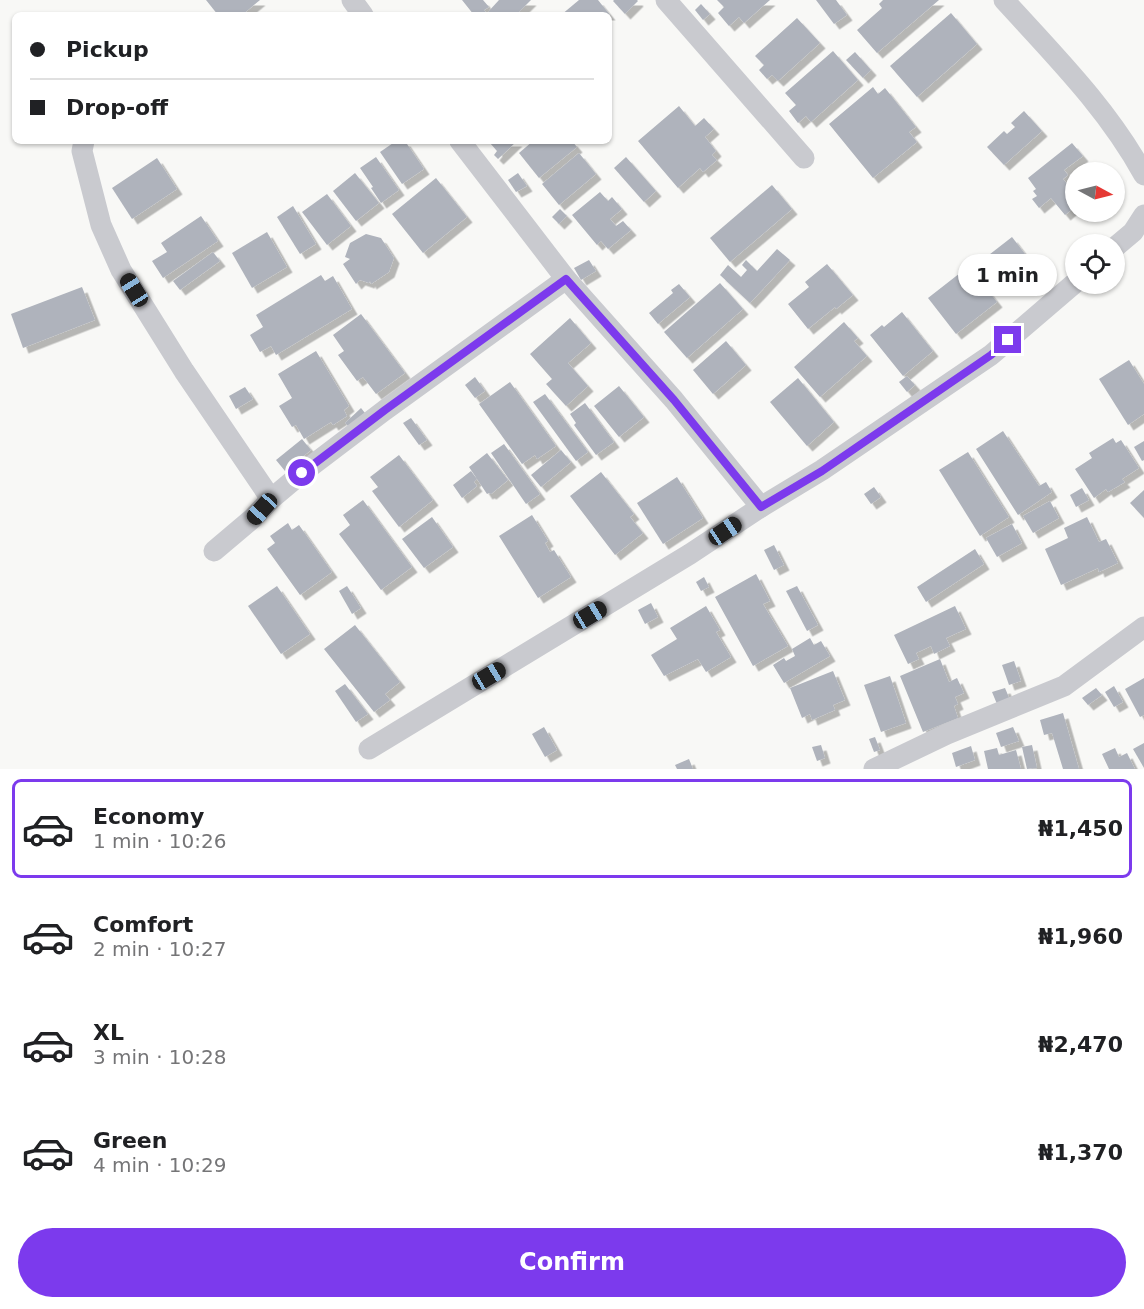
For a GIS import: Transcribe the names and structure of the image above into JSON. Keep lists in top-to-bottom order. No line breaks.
{"north":"right","page":{"banner":["Pickup","Drop-off"],"bubble":"1 min","list":[{"name":"Economy","note":"1 min · 10:26","value":"₦1,450"},{"name":"Comfort","note":"2 min · 10:27","value":"₦1,960"},{"name":"XL","note":"3 min · 10:28","value":"₦2,470"},{"name":"Green","note":"4 min · 10:29","value":"₦1,370"}],"buttons":"Confirm"}}
